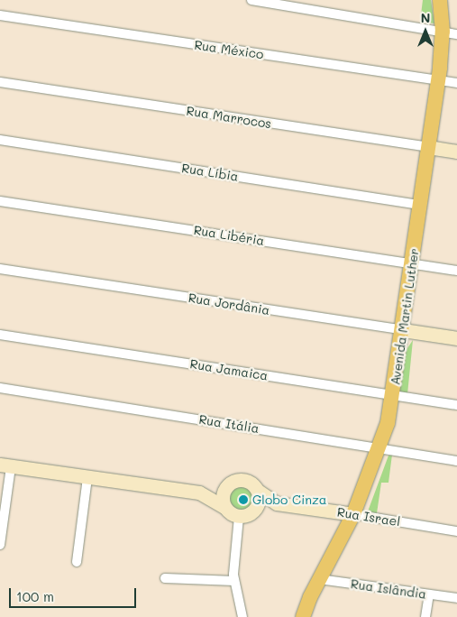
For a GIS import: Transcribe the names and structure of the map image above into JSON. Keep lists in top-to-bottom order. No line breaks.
{"streets":{"main road":["Avenida Martin Luther"],"street":["Rua México","Rua Marrocos","Rua Líbia","Rua Libéria","Rua Jordânia","Rua Jamaica","Rua Itália","Rua Israel","Rua Islândia"]},"crossings":[["Rua México","Avenida Martin Luther"],["Rua Marrocos","Avenida Martin Luther"],["Rua Líbia","Avenida Martin Luther"],["Rua Libéria","Avenida Martin Luther"],["Rua Jordânia","Avenida Martin Luther"],["Avenida Martin Luther","Rua Jamaica"],["Avenida Martin Luther","Rua Itália"],["Avenida Martin Luther","Rua Israel"],["Avenida Martin Luther","Rua Islândia"]],"places":["Globo Cinza"],"scale_bar":"100 m","north":"top"}
